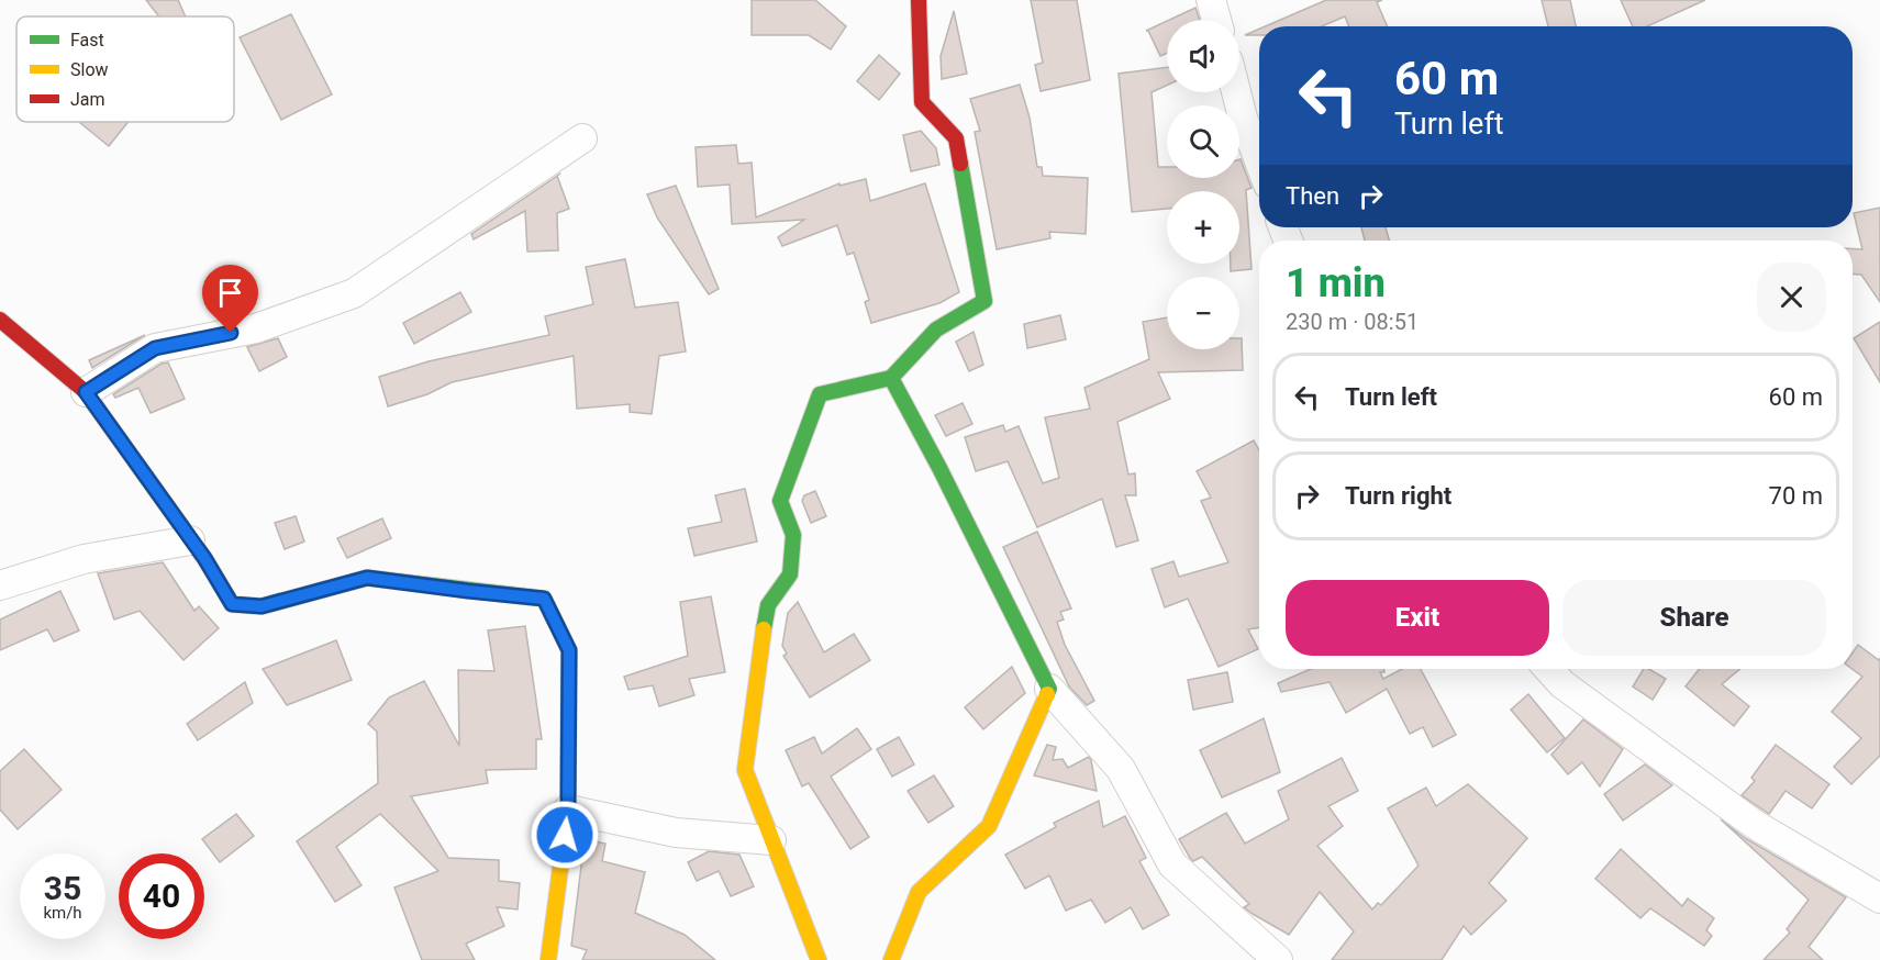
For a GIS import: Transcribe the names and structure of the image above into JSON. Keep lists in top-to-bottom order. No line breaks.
{"legend":["Fast","Slow","Jam"],"page":{"map_buttons":["+","−"],"turn":["60 m","Turn left"],"then":"Then","heading":["1 min","230 m · 08:51"],"list":[{"name":"Turn left","value":"60 m"},{"name":"Turn right","value":"70 m"}],"buttons":["Exit","Share"],"speed":"35 km/h","limit":"40"}}
